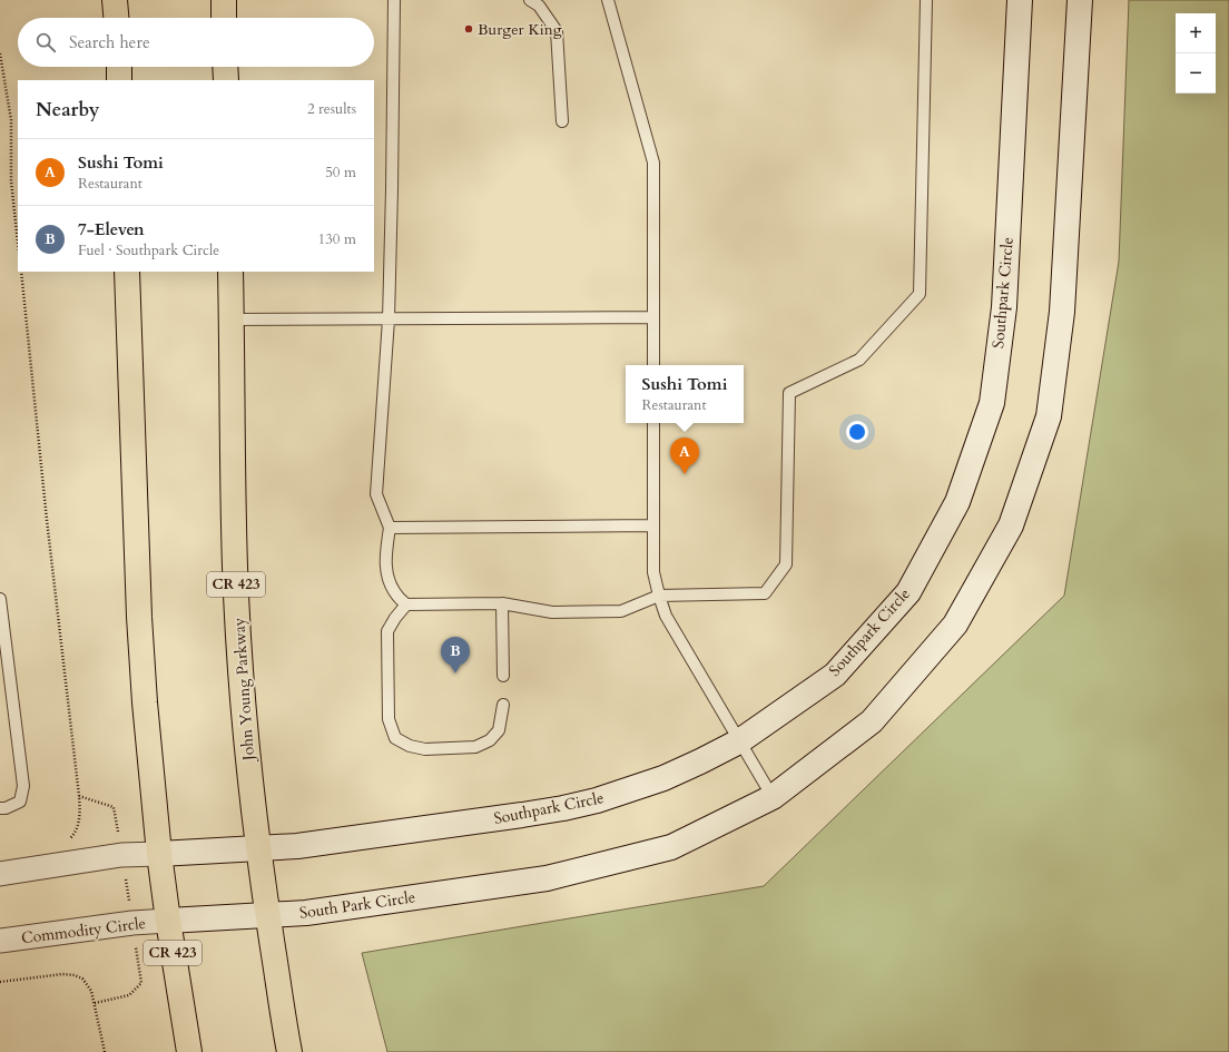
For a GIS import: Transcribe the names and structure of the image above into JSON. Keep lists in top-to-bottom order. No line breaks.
{"streets":{"highway":["CR 423","John Young Parkway"],"street":["Southpark Circle","South Park Circle","Commodity Circle"]},"crossings":[["Southpark Circle","John Young Parkway"],["CR 423","South Park Circle"],["CR 423","Commodity Circle"],["John Young Parkway","South Park Circle"],["South Park Circle","Commodity Circle"]],"places":["Burger King"],"page":{"map_buttons":["+","−"],"search":"Search here","heading":["Nearby","2 results"],"list":[{"mark":"A","name":"Sushi Tomi","note":"Restaurant","value":"50 m"},{"mark":"B","name":"7-Eleven","note":"Fuel · Southpark Circle","value":"130 m"}],"popup":["Sushi Tomi","Restaurant"],"pins":["A","B"]}}
